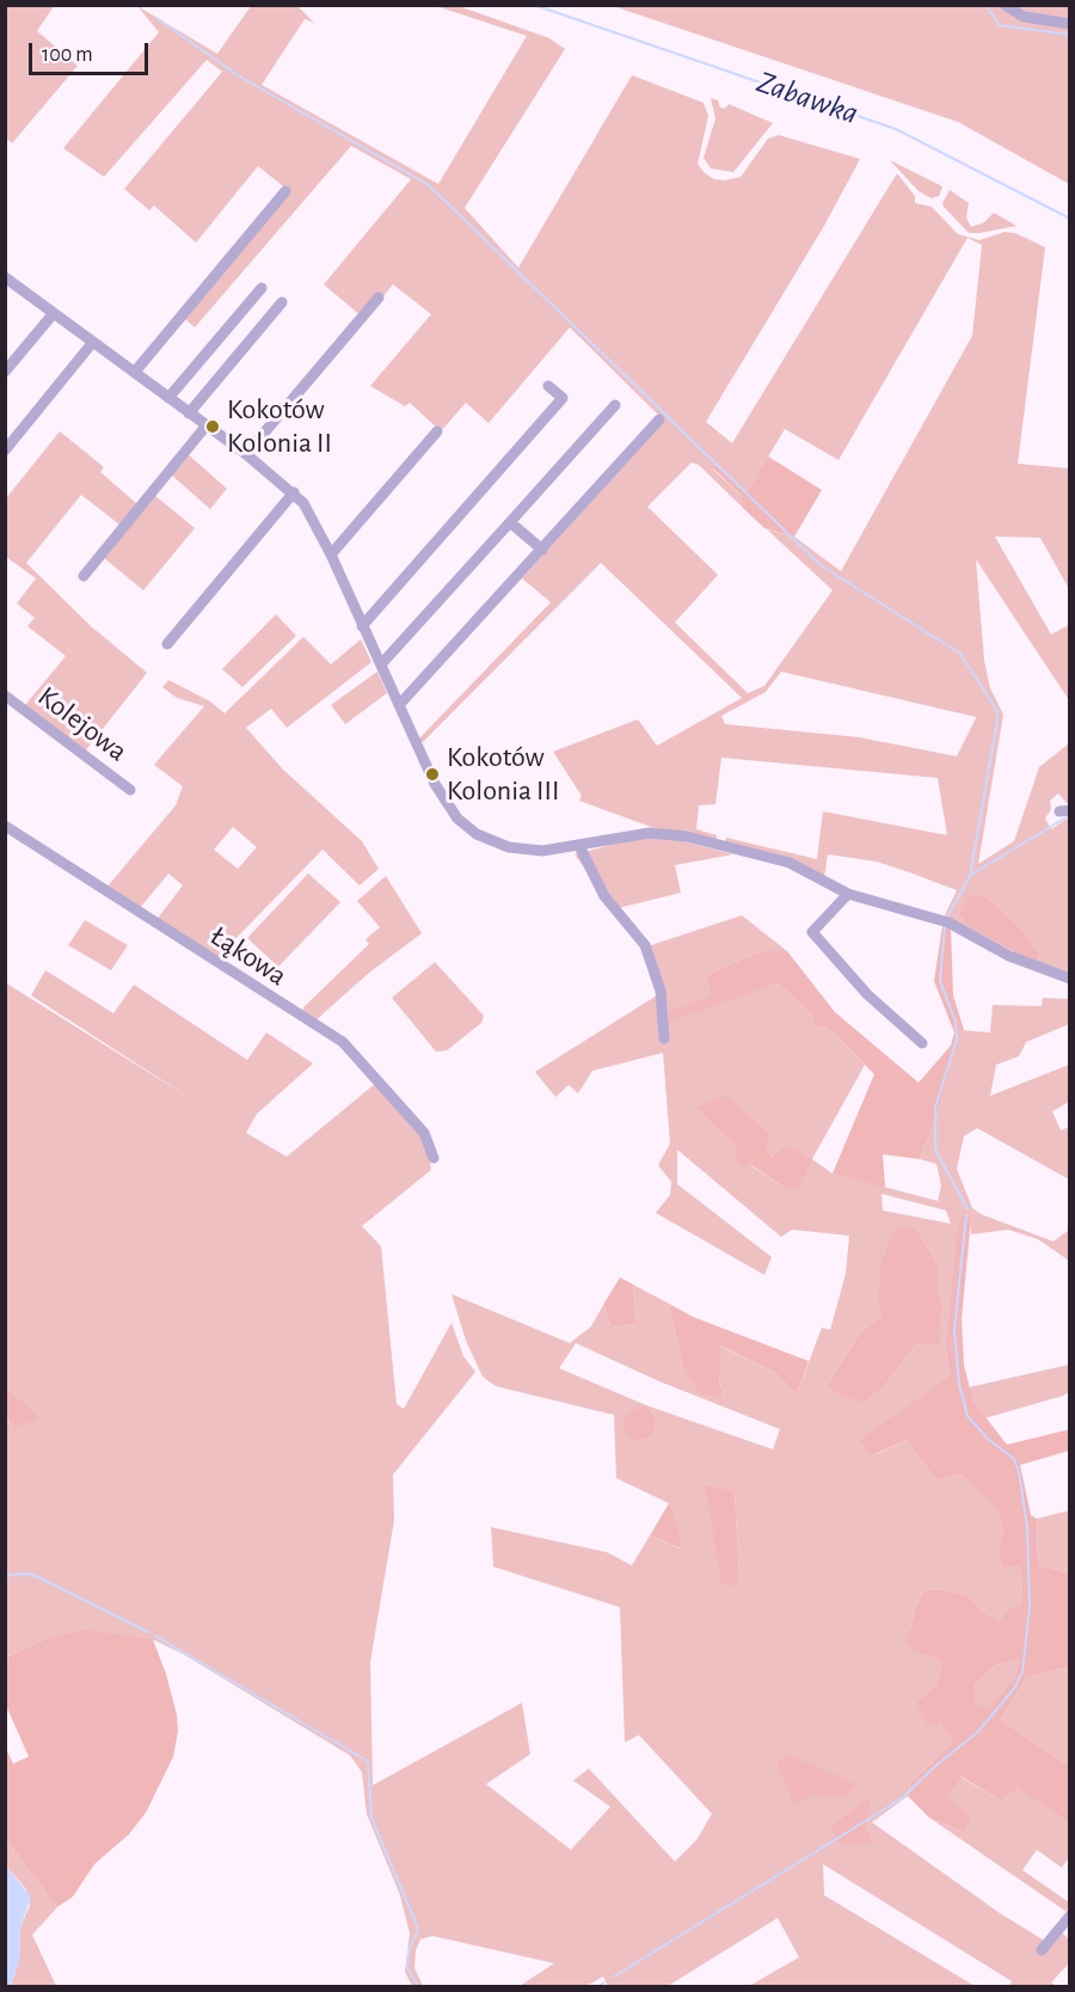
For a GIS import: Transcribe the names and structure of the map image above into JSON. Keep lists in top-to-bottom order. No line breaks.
{"streets":{"street":["Kolejowa","Łąkowa"]},"water":["Zabawka"],"places":["Kokotów Kolonia II","Kokotów Kolonia III"],"scale_bar":"100 m"}
